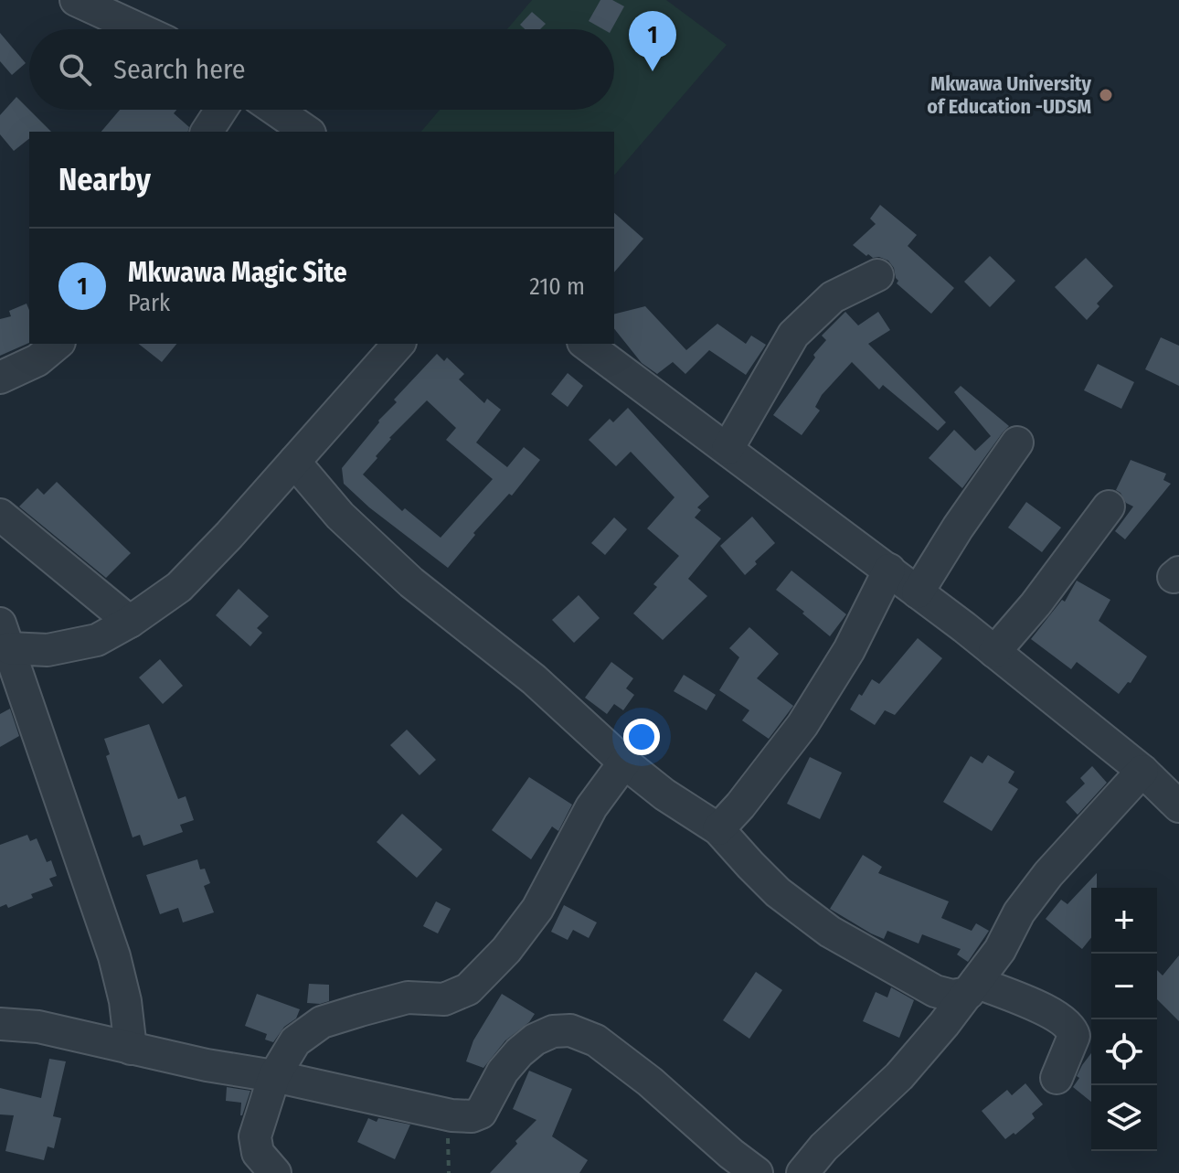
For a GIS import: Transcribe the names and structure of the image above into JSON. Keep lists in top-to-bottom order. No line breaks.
{"places":["Mkwawa University of Education -UDSM"],"page":{"pins":"1","search":"Search here","heading":"Nearby","list":[{"mark":"1","name":"Mkwawa Magic Site","note":"Park","value":"210 m"}],"map_buttons":["+","−"]}}
